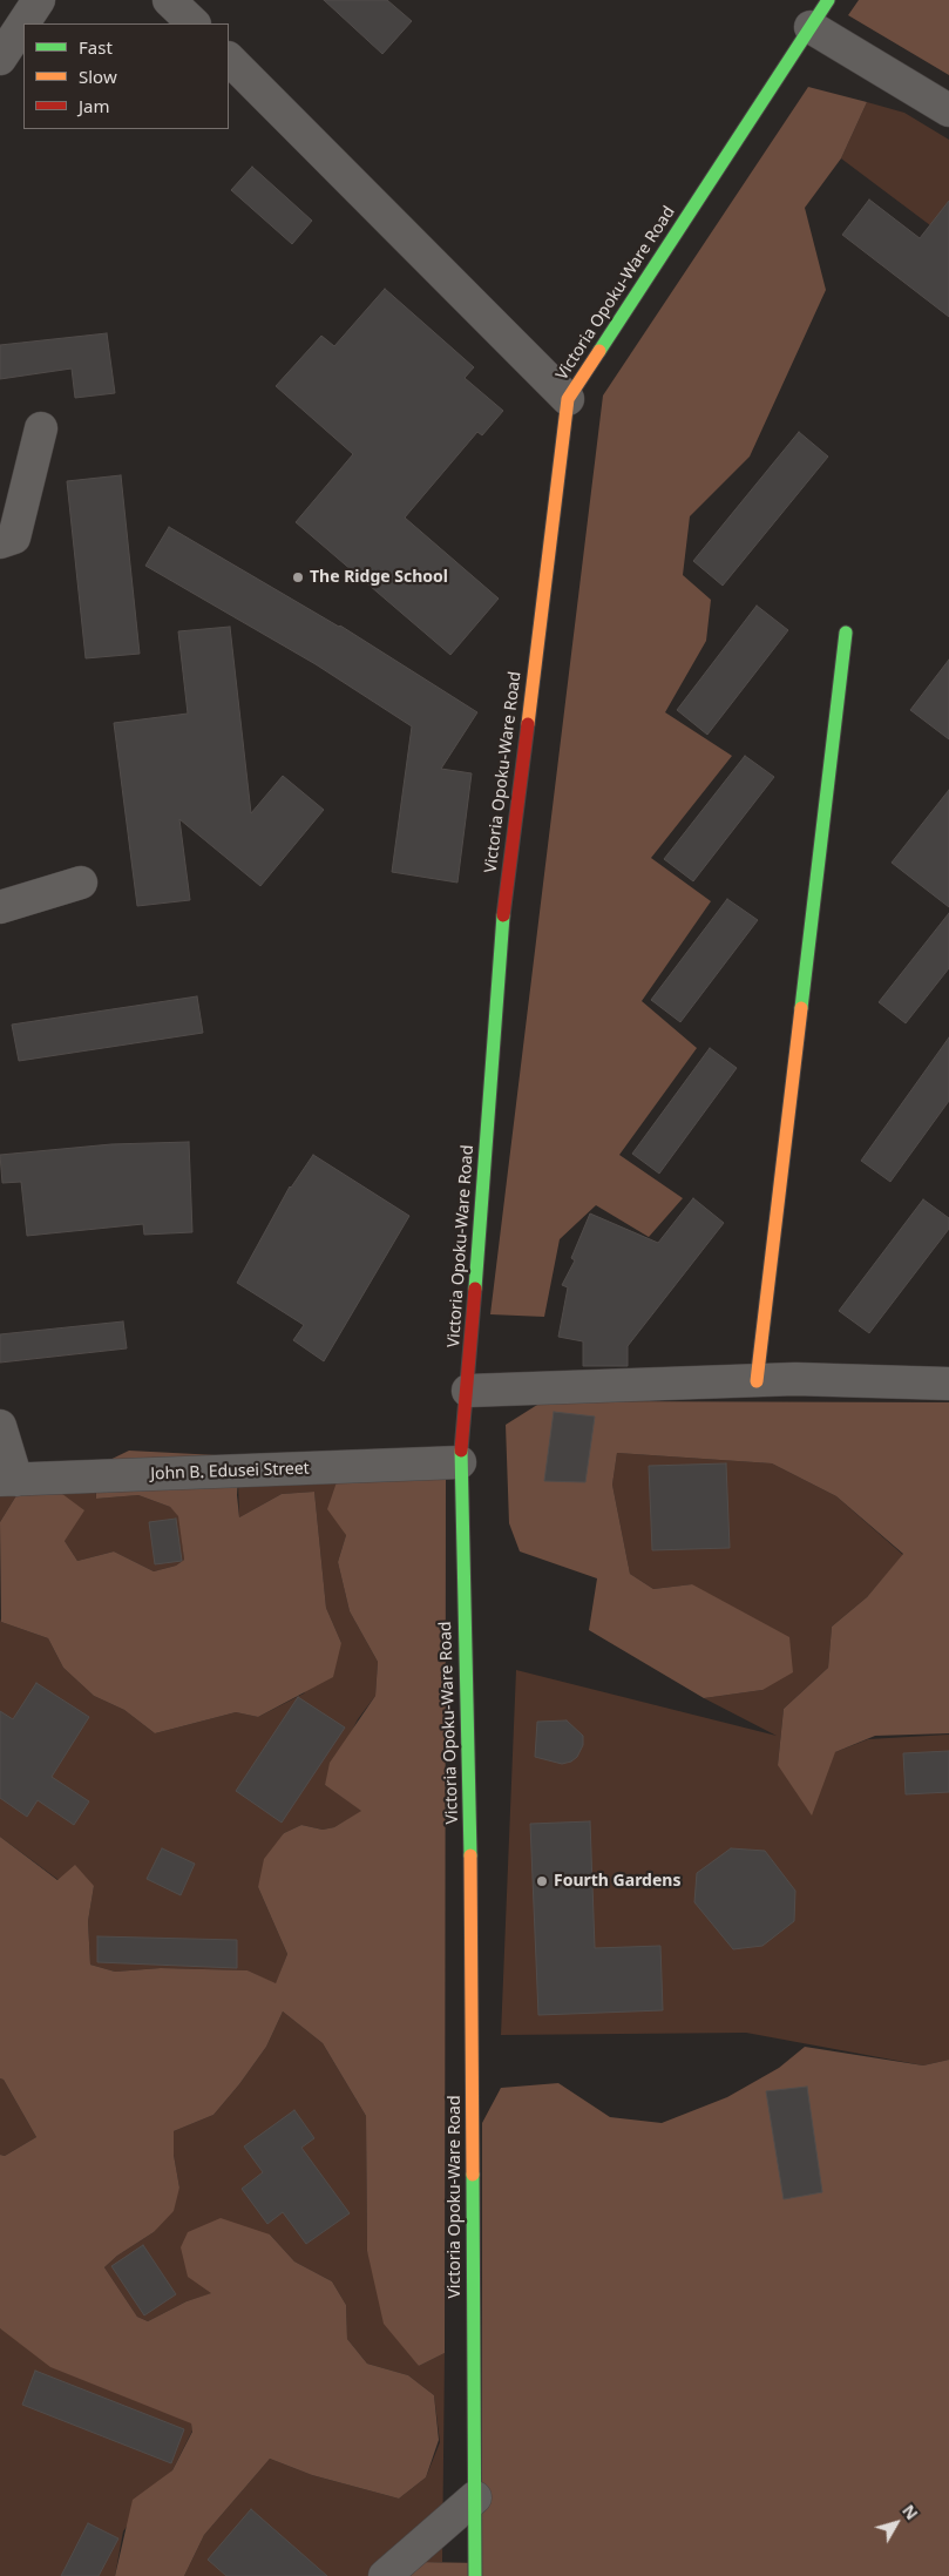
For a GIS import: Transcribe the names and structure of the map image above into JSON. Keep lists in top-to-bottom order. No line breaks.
{"streets":{"main road":["Victoria Opoku-Ware Road"],"street":["John B. Edusei Street"]},"crossings":[["Victoria Opoku-Ware Road","John B. Edusei Street"]],"places":["The Ridge School","Fourth Gardens"],"legend":["Fast","Slow","Jam"],"north":"top right"}
